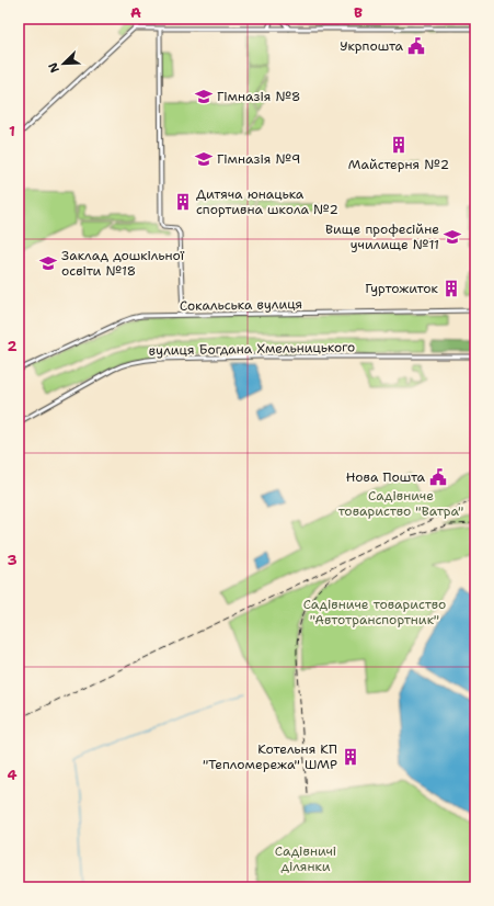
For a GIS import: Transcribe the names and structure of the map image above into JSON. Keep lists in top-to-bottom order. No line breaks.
{"streets":{"street":["Сокальська вулиця","вулиця Богдана Хмельницького"]},"parks":["Садівниче товариство \"Ватра\"","Садівниче товариство \"Автотранспортник\"","Садівничі ділянки"],"places":{"public building":["Укрпошта","Нова Пошта"],"school or university":["Гімназія №8","Гімназія №9","Вище професійне училище №11","Заклад дошкільної освіти №18"],"building":["Майстерня №2","Дитяча юнацька спортивна школа №2","Гуртожиток","Котельня КП \"Тепломережа\" ШМР"]},"north":"bottom left","grid":{"columns":["A","B"],"rows":["1","2","3","4"]}}
